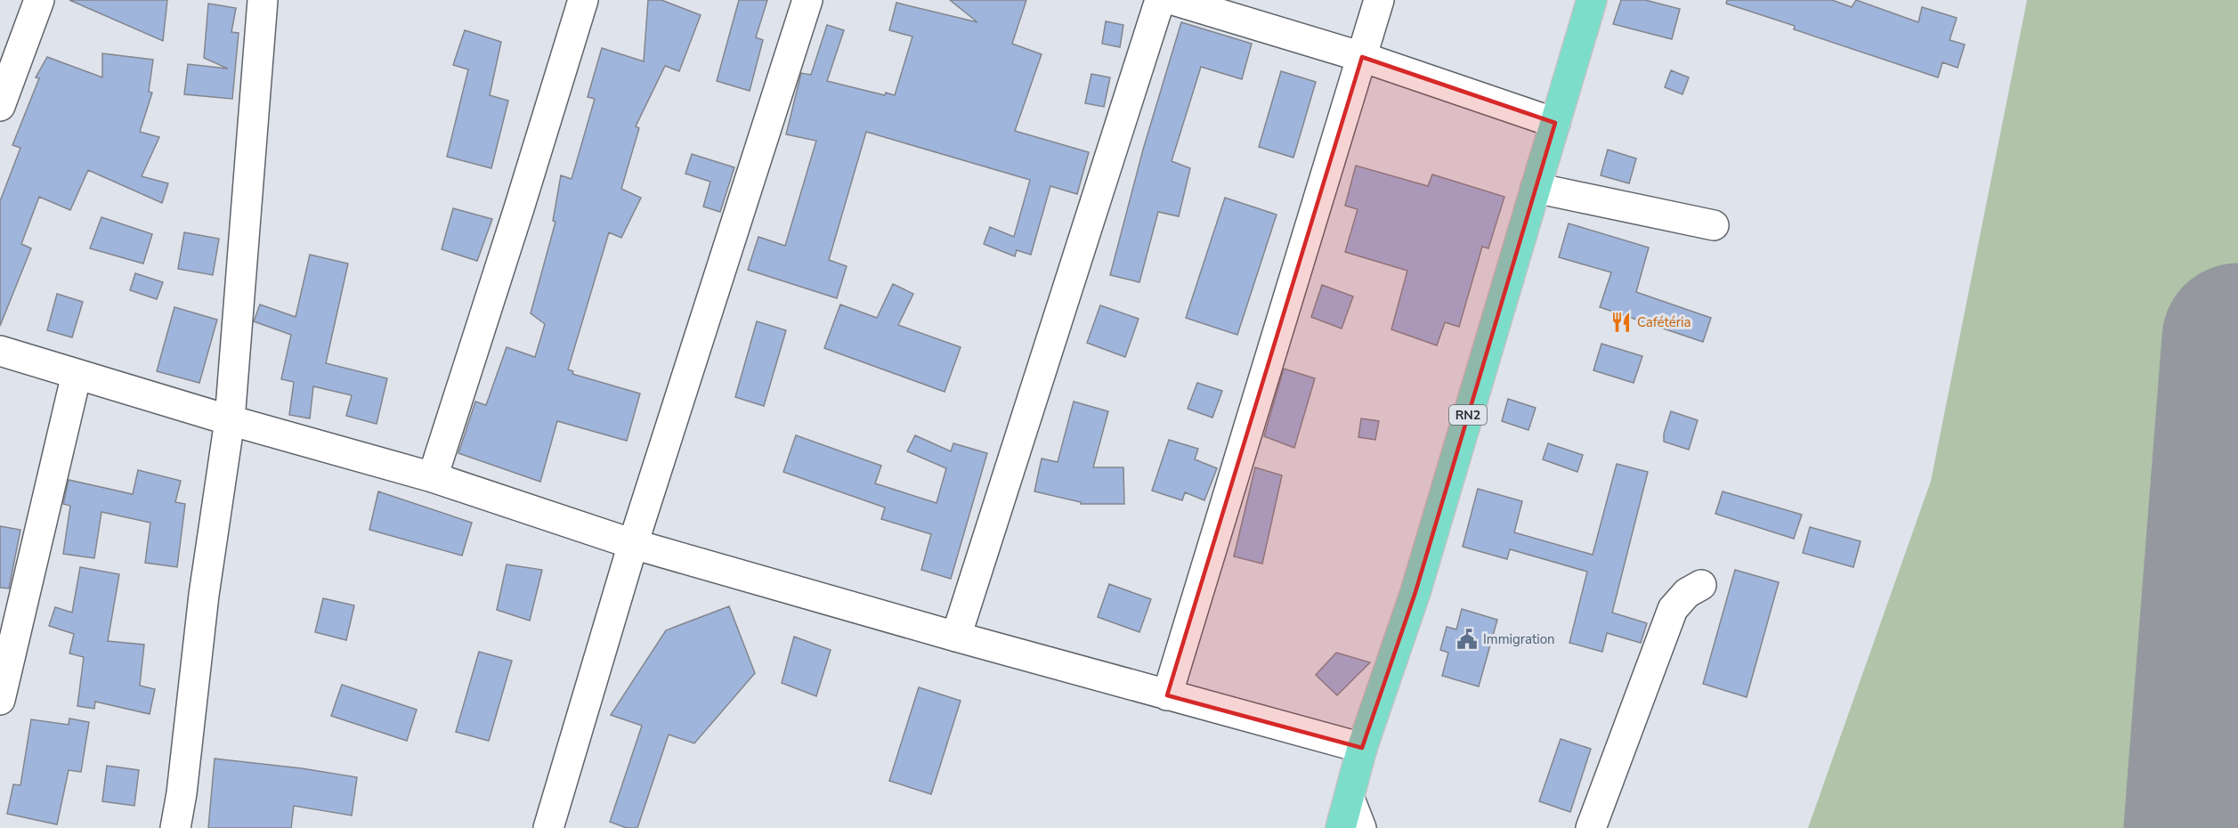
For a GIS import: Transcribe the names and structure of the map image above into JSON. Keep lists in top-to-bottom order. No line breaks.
{"streets":{"highway":["RN2"]},"places":{"restaurant":["Cafétéria"],"public building":["Immigration"]}}
